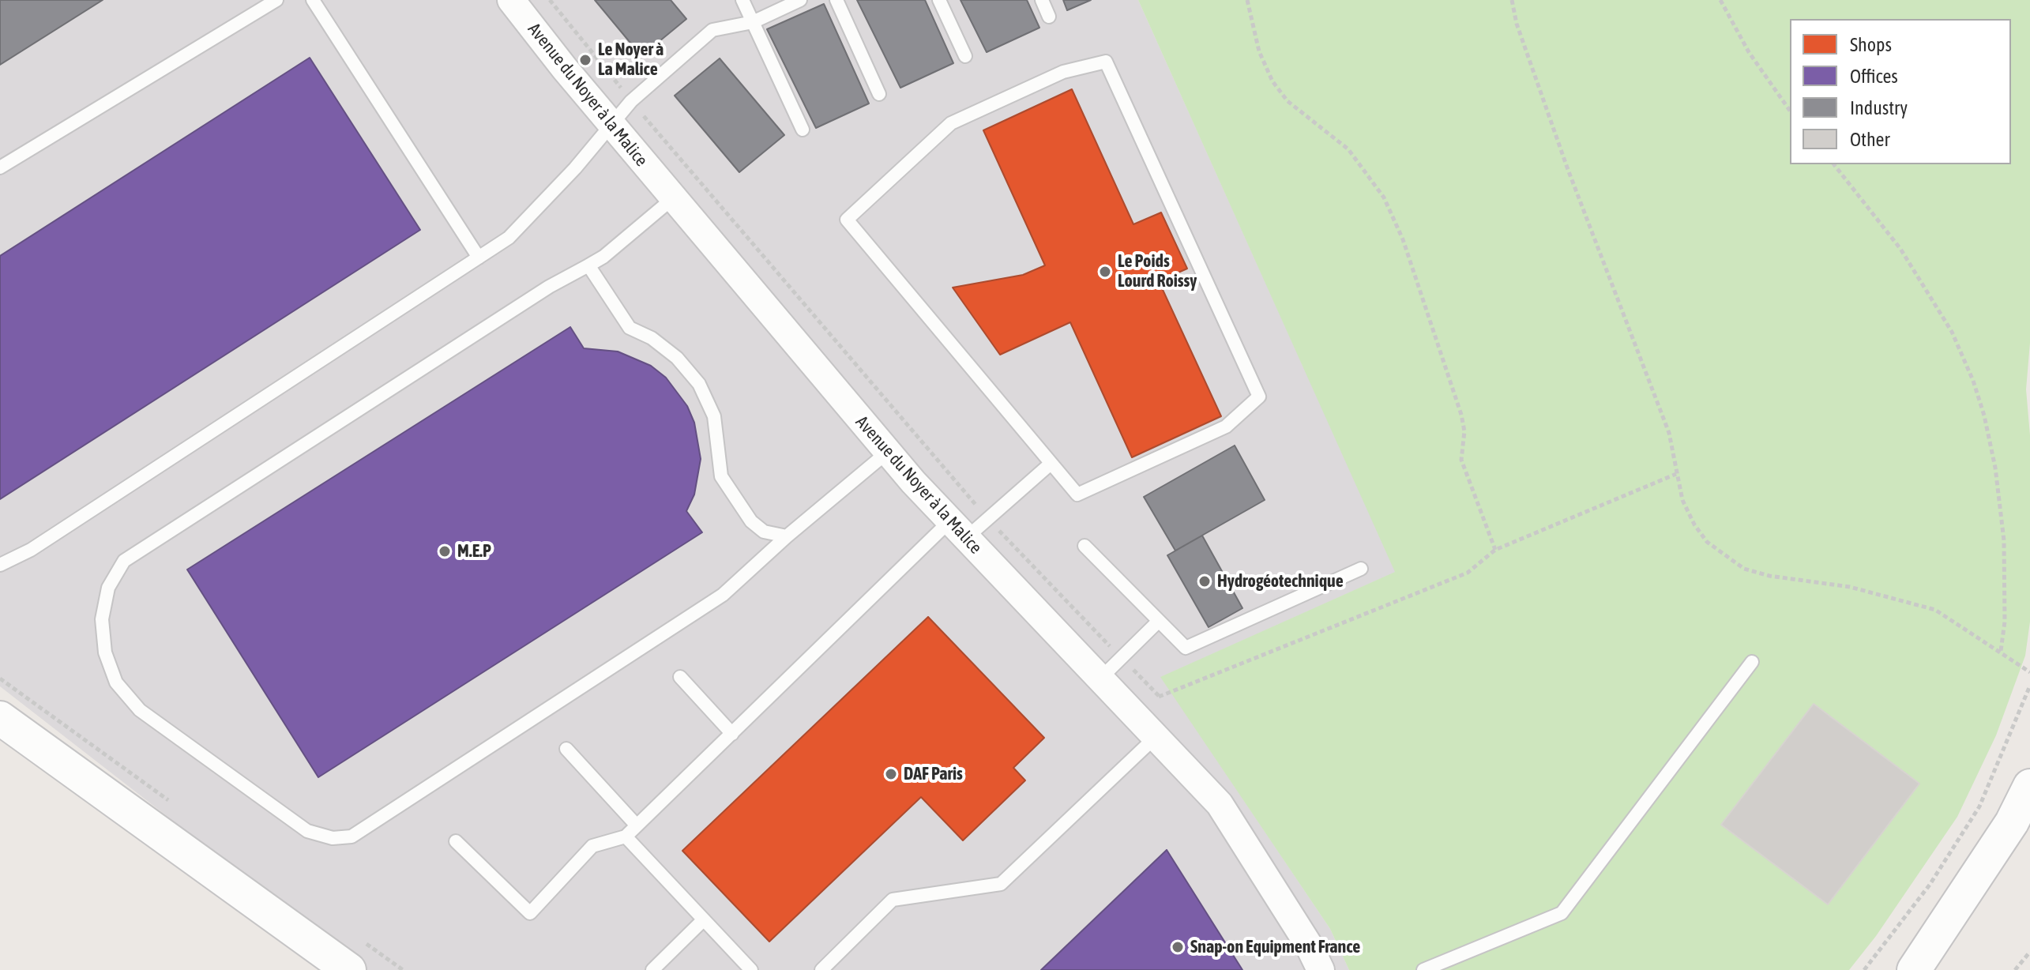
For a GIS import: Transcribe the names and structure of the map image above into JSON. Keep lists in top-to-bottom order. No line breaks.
{"streets":{"street":["Avenue du Noyer à la Malice"]},"places":["Le Noyer à La Malice","Le Poids Lourd Roissy","M.E.P","Hydrogéotechnique","DAF Paris","Snap-on Equipment France"],"legend":["Shops","Offices","Industry","Other"]}
